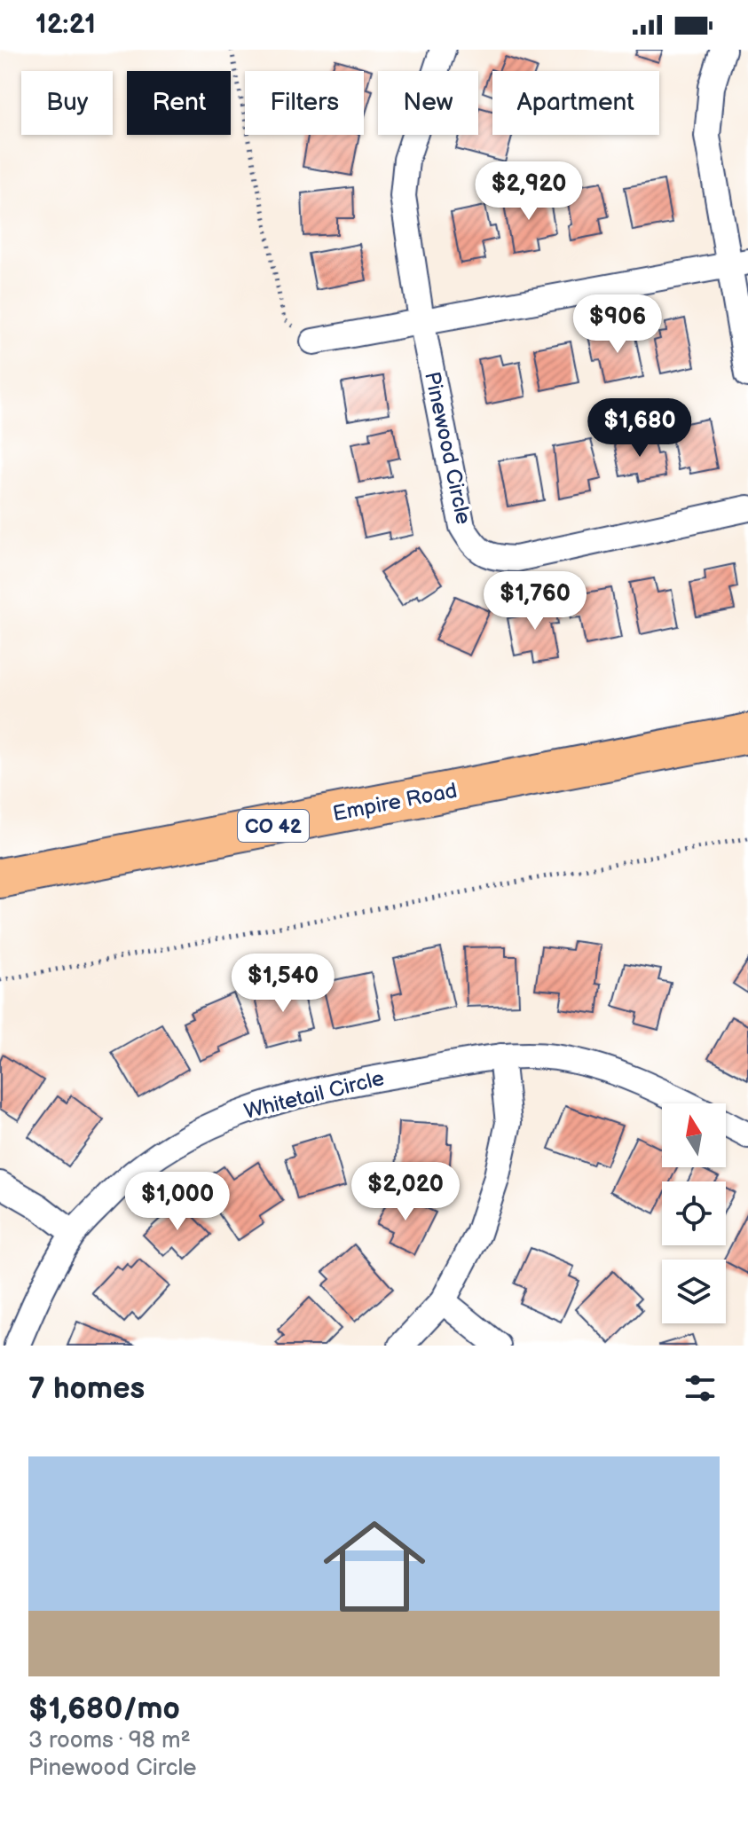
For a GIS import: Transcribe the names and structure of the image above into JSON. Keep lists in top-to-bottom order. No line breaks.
{"streets":{"main road":["Empire Road","CO 42"],"street":["Pinewood Circle","Whitetail Circle"]},"north":"top","page":{"status":"12:21","chip":["Buy","Rent","Filters","New","Apartment"],"price":["$2,920","$906","$1,680","$1,760","$1,540","$2,020","$1,000"],"heading":"7 homes","list":[{"name":"$1,680/mo","note":"3 rooms · 98 m² · Pinewood Circle"}]}}
